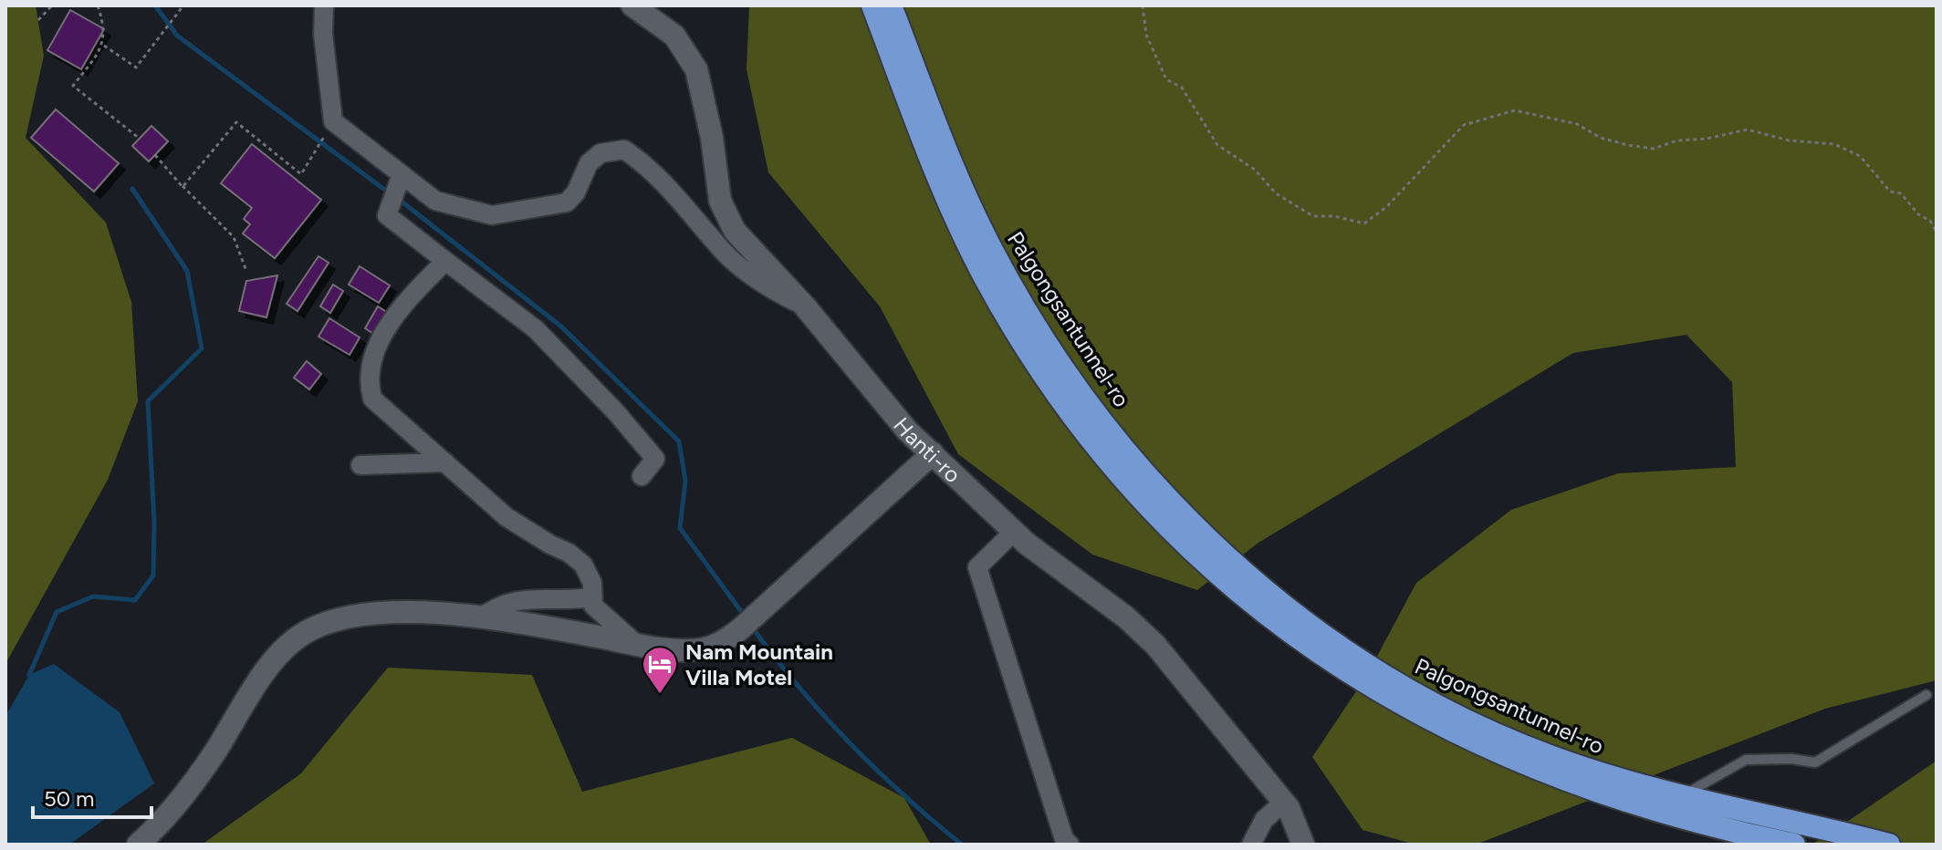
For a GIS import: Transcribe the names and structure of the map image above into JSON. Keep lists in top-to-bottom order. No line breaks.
{"streets":{"highway":["Palgongsantunnel-ro"],"street":["Hanti-ro"]},"places":{"hotel":["Nam Mountain Villa Motel"]},"scale_bar":"50 m"}
